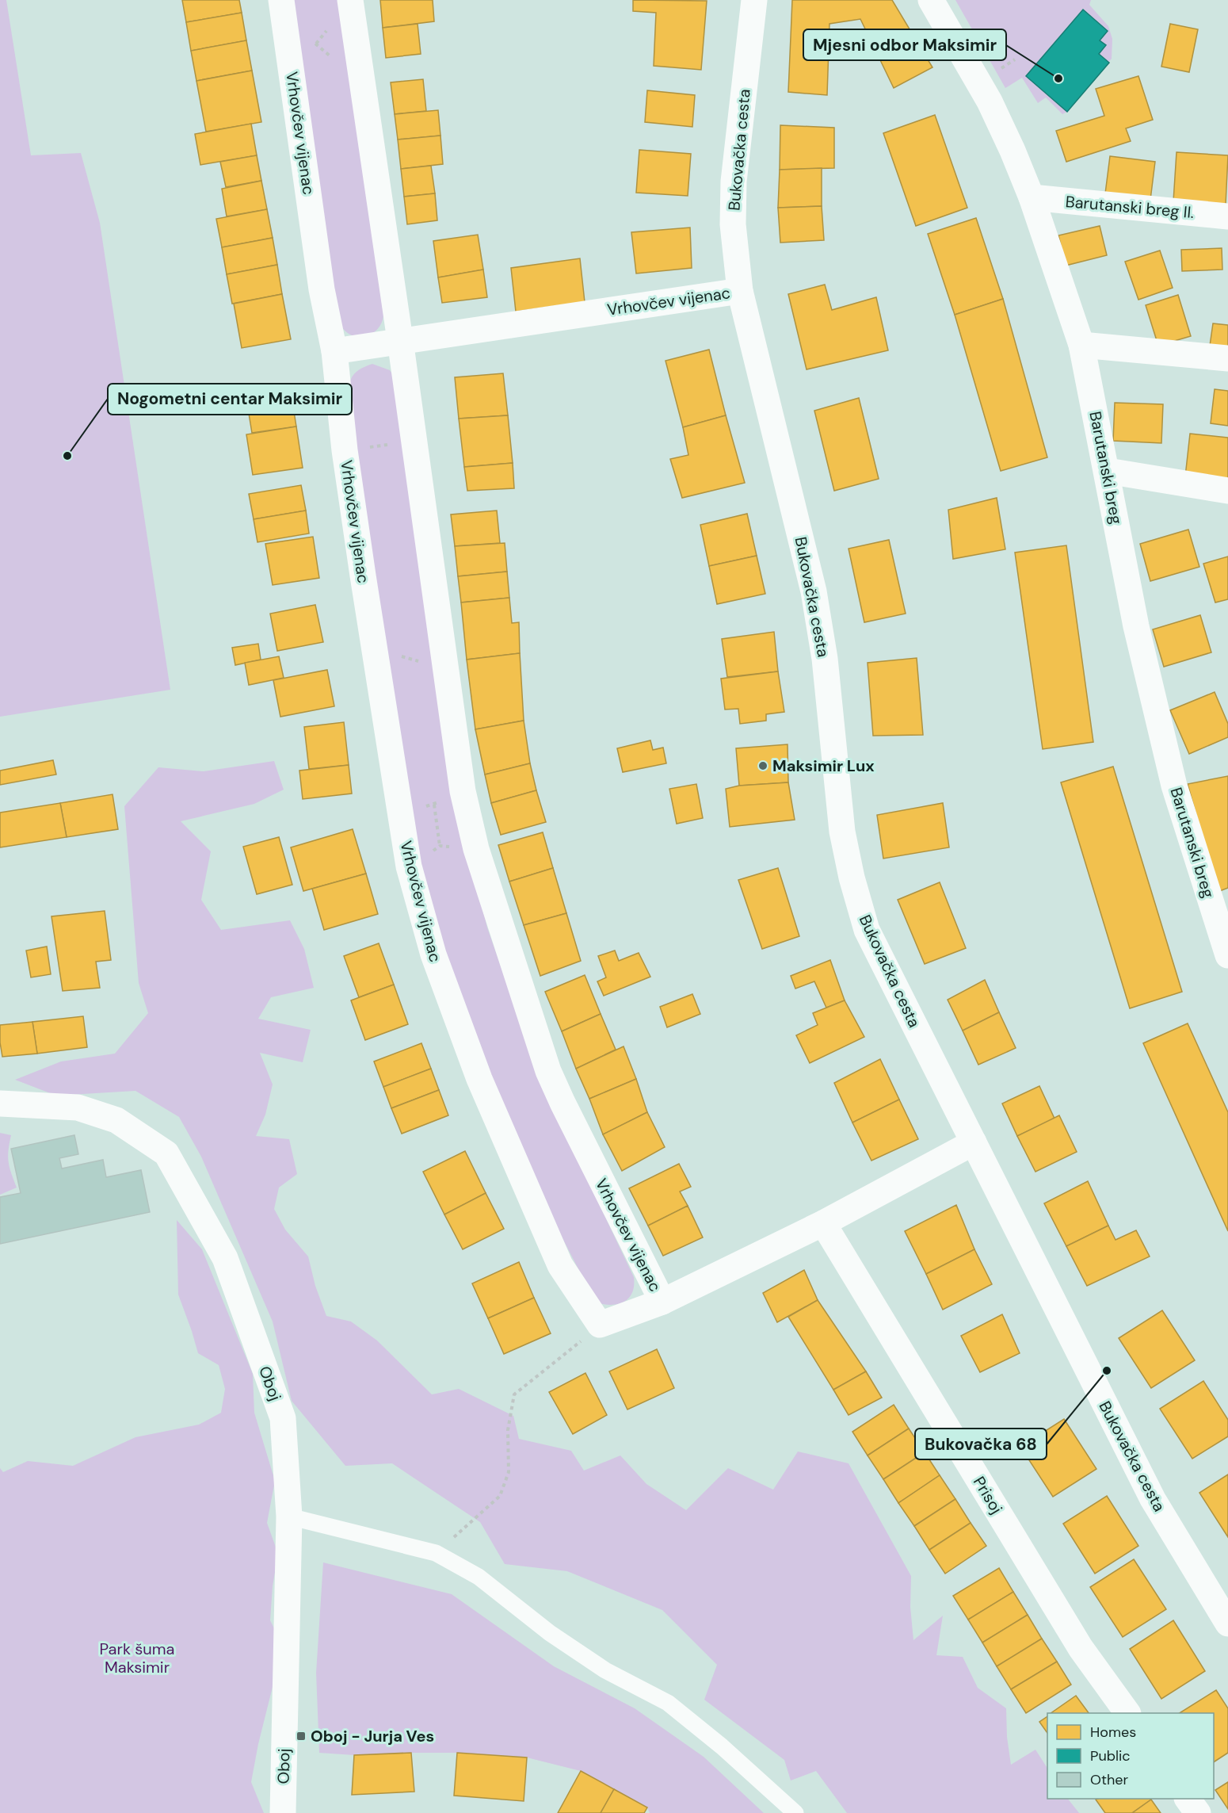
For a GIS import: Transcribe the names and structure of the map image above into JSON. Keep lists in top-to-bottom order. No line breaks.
{"streets":{"street":["Vrhovčev vijenac","Bukovačka cesta","Barutanski breg II.","Barutanski breg","Oboj","Prisoj"]},"crossings":[["Vrhovčev vijenac","Bukovačka cesta"],["Vrhovčev vijenac","Prisoj"],["Barutanski breg II.","Barutanski breg"]],"parks":["Park šuma Maksimir"],"places":{"other":["Mjesni odbor Maksimir","Nogometni centar Maksimir","Maksimir Lux","Bukovačka 68"],"transit":["Oboj - Jurja Ves"]},"legend":["Homes","Public","Other"]}
